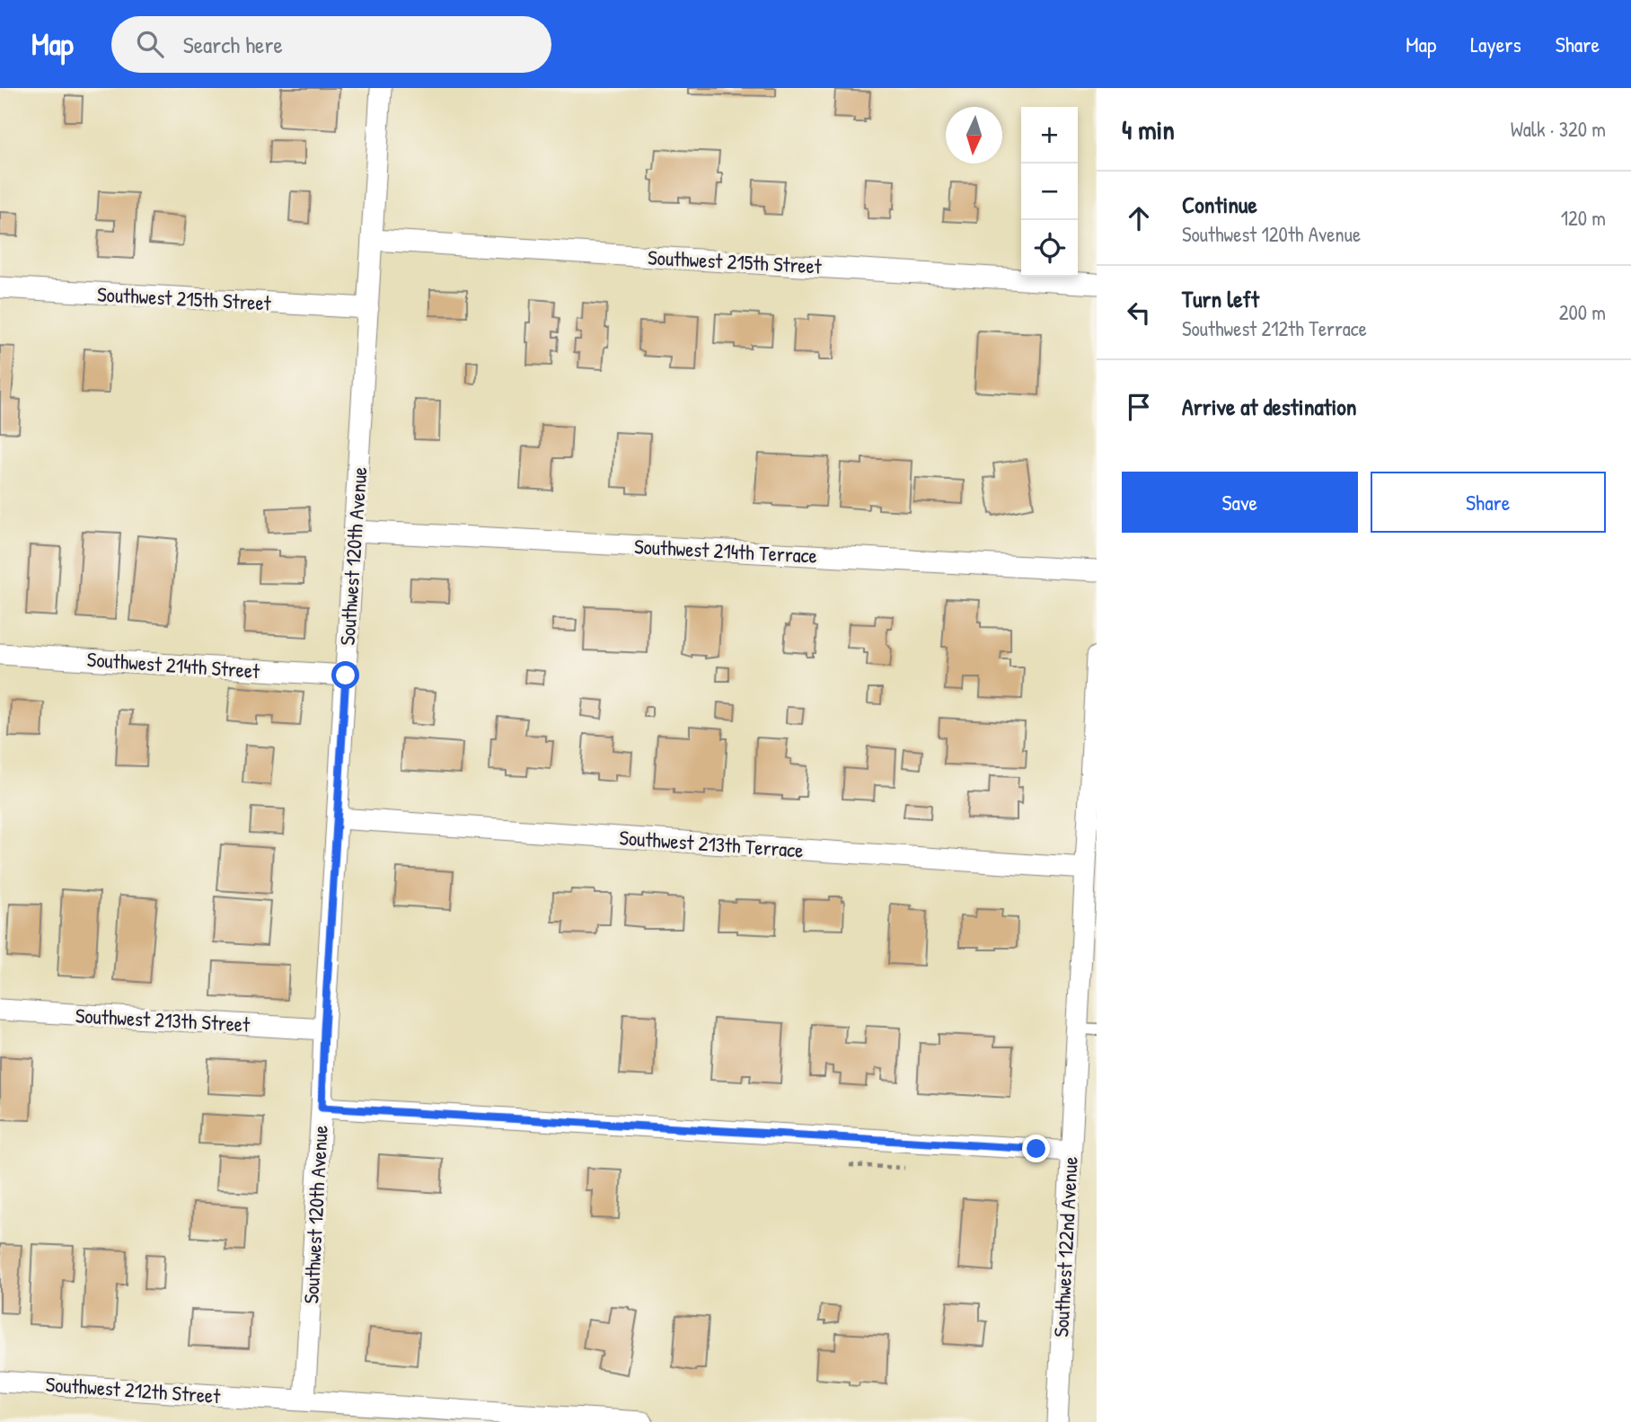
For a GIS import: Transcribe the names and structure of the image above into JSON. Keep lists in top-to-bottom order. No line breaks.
{"streets":{"street":["Southwest 215th Street","Southwest 214th Terrace","Southwest 120th Avenue","Southwest 214th Street","Southwest 213th Terrace","Southwest 213th Street","Southwest 122nd Avenue","Southwest 212th Street"]},"crossings":[["Southwest 215th Street","Southwest 120th Avenue"],["Southwest 214th Terrace","Southwest 120th Avenue"],["Southwest 120th Avenue","Southwest 214th Street"],["Southwest 120th Avenue","Southwest 213th Terrace"],["Southwest 120th Avenue","Southwest 213th Street"],["Southwest 120th Avenue","Southwest 212th Street"],["Southwest 213th Terrace","Southwest 122nd Avenue"]],"north":"bottom","page":{"header":"Map","search":"Search here","nav":["Map","Layers","Share"],"heading":["4 min","Walk · 320 m"],"map_buttons":["+","−"],"list":[["Continue","Southwest 120th Avenue","120 m"],["Turn left","Southwest 212th Terrace","200 m"],"Arrive at destination"],"buttons":["Save","Share"]}}
